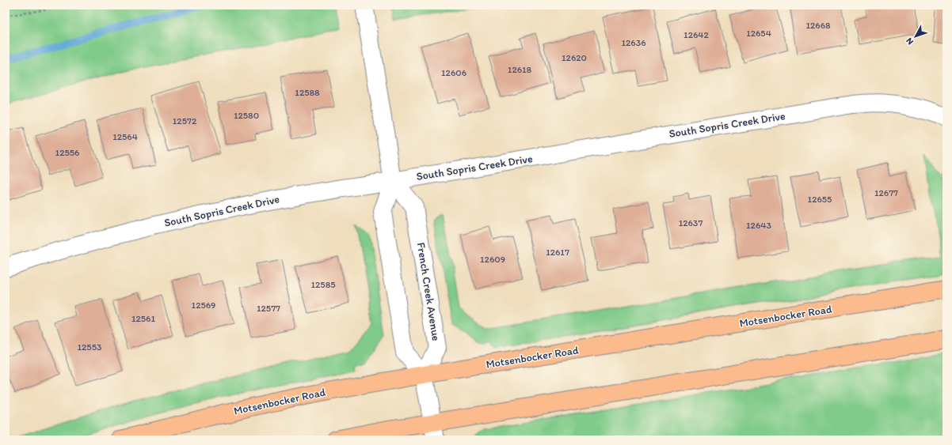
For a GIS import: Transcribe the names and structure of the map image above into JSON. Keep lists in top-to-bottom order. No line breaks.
{"streets":{"main road":["Motsenbocker Road"],"street":["South Sopris Creek Drive","French Creek Avenue"]},"crossings":[["South Sopris Creek Drive","French Creek Avenue"],["French Creek Avenue","Motsenbocker Road"]],"house_numbers":["12668","12654","12642","12636","12620","12618","12606","12588","12580","12572","12564","12556","12677","12655","12637","12643","12617","12609","12585","12569","12577","12561","12553"],"north":"bottom left"}
